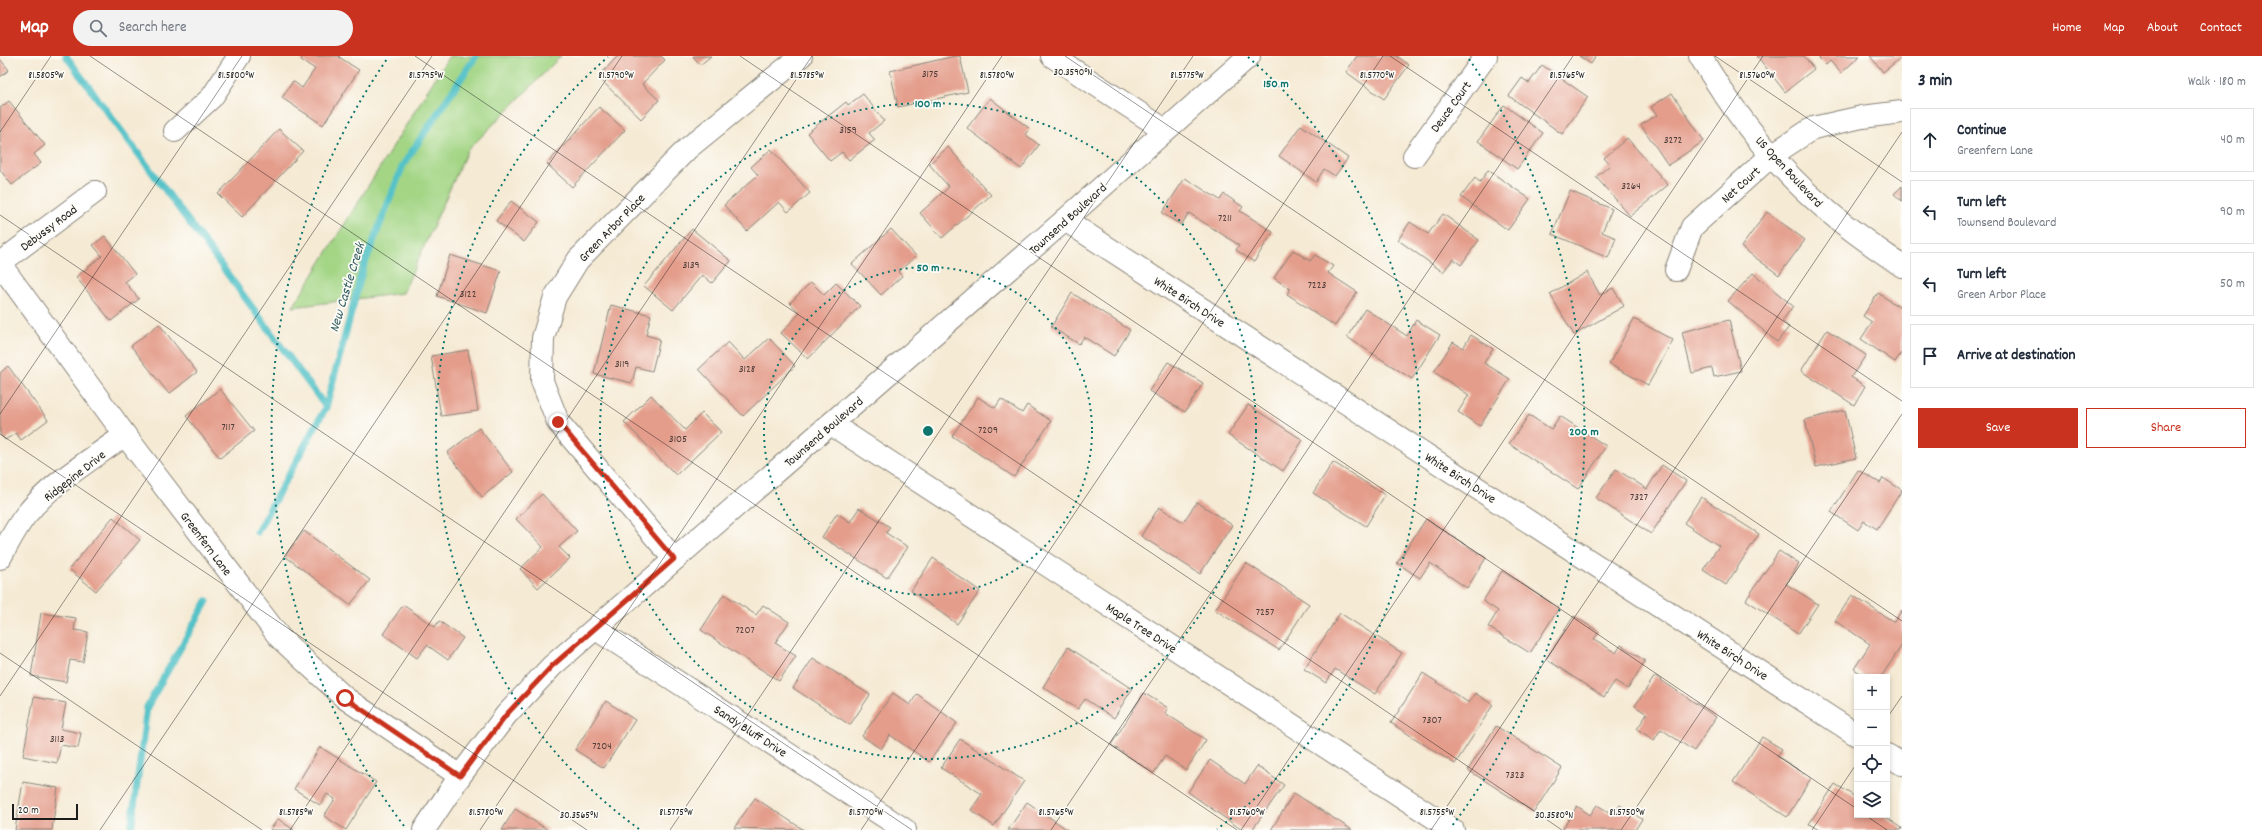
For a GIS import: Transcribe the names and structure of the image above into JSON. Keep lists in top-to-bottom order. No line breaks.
{"streets":{"street":["Deuce Court","US Open Boulevard","Net Court","Townsend Boulevard","Debussy Road","Green Arbor Place","White Birch Drive","Ridgepine Drive","Greenfern Lane","Maple Tree Drive","Sandy Bluff Drive"]},"crossings":[["US Open Boulevard","Net Court"],["Townsend Boulevard","Green Arbor Place"],["Townsend Boulevard","White Birch Drive"],["Townsend Boulevard","Greenfern Lane"],["Townsend Boulevard","Maple Tree Drive"],["Townsend Boulevard","Sandy Bluff Drive"],["Debussy Road","Greenfern Lane"],["Ridgepine Drive","Greenfern Lane"]],"water":["New Castle Creek"],"house_numbers":["3175","3159","3272","3264","7211","3139","7223","3122","3119","3128","7117","7209","3105","7327","7257","7207","7307","3113","7204","7323"],"scale_bar":"20 m","page":{"header":"Map","search":"Search here","nav":["Home","Map","About","Contact"],"heading":["3 min","Walk · 180 m"],"list":[["Continue","Greenfern Lane","40 m"],["Turn left","Townsend Boulevard","90 m"],["Turn left","Green Arbor Place","50 m"],"Arrive at destination"],"buttons":["Save","Share"],"map_buttons":["+","−"],"scale":"20 m"},"coordinates":["30.3590°N","81.5805°W","81.5800°W","81.5790°W","81.5785°W","81.5780°W","81.5775°W","81.5770°W","81.5760°W","81.5795°W","81.5765°W","81.5755°W","81.5750°W","30.3565°N","30.3580°N"],"rings":["150 m","100 m","50 m","200 m"]}
